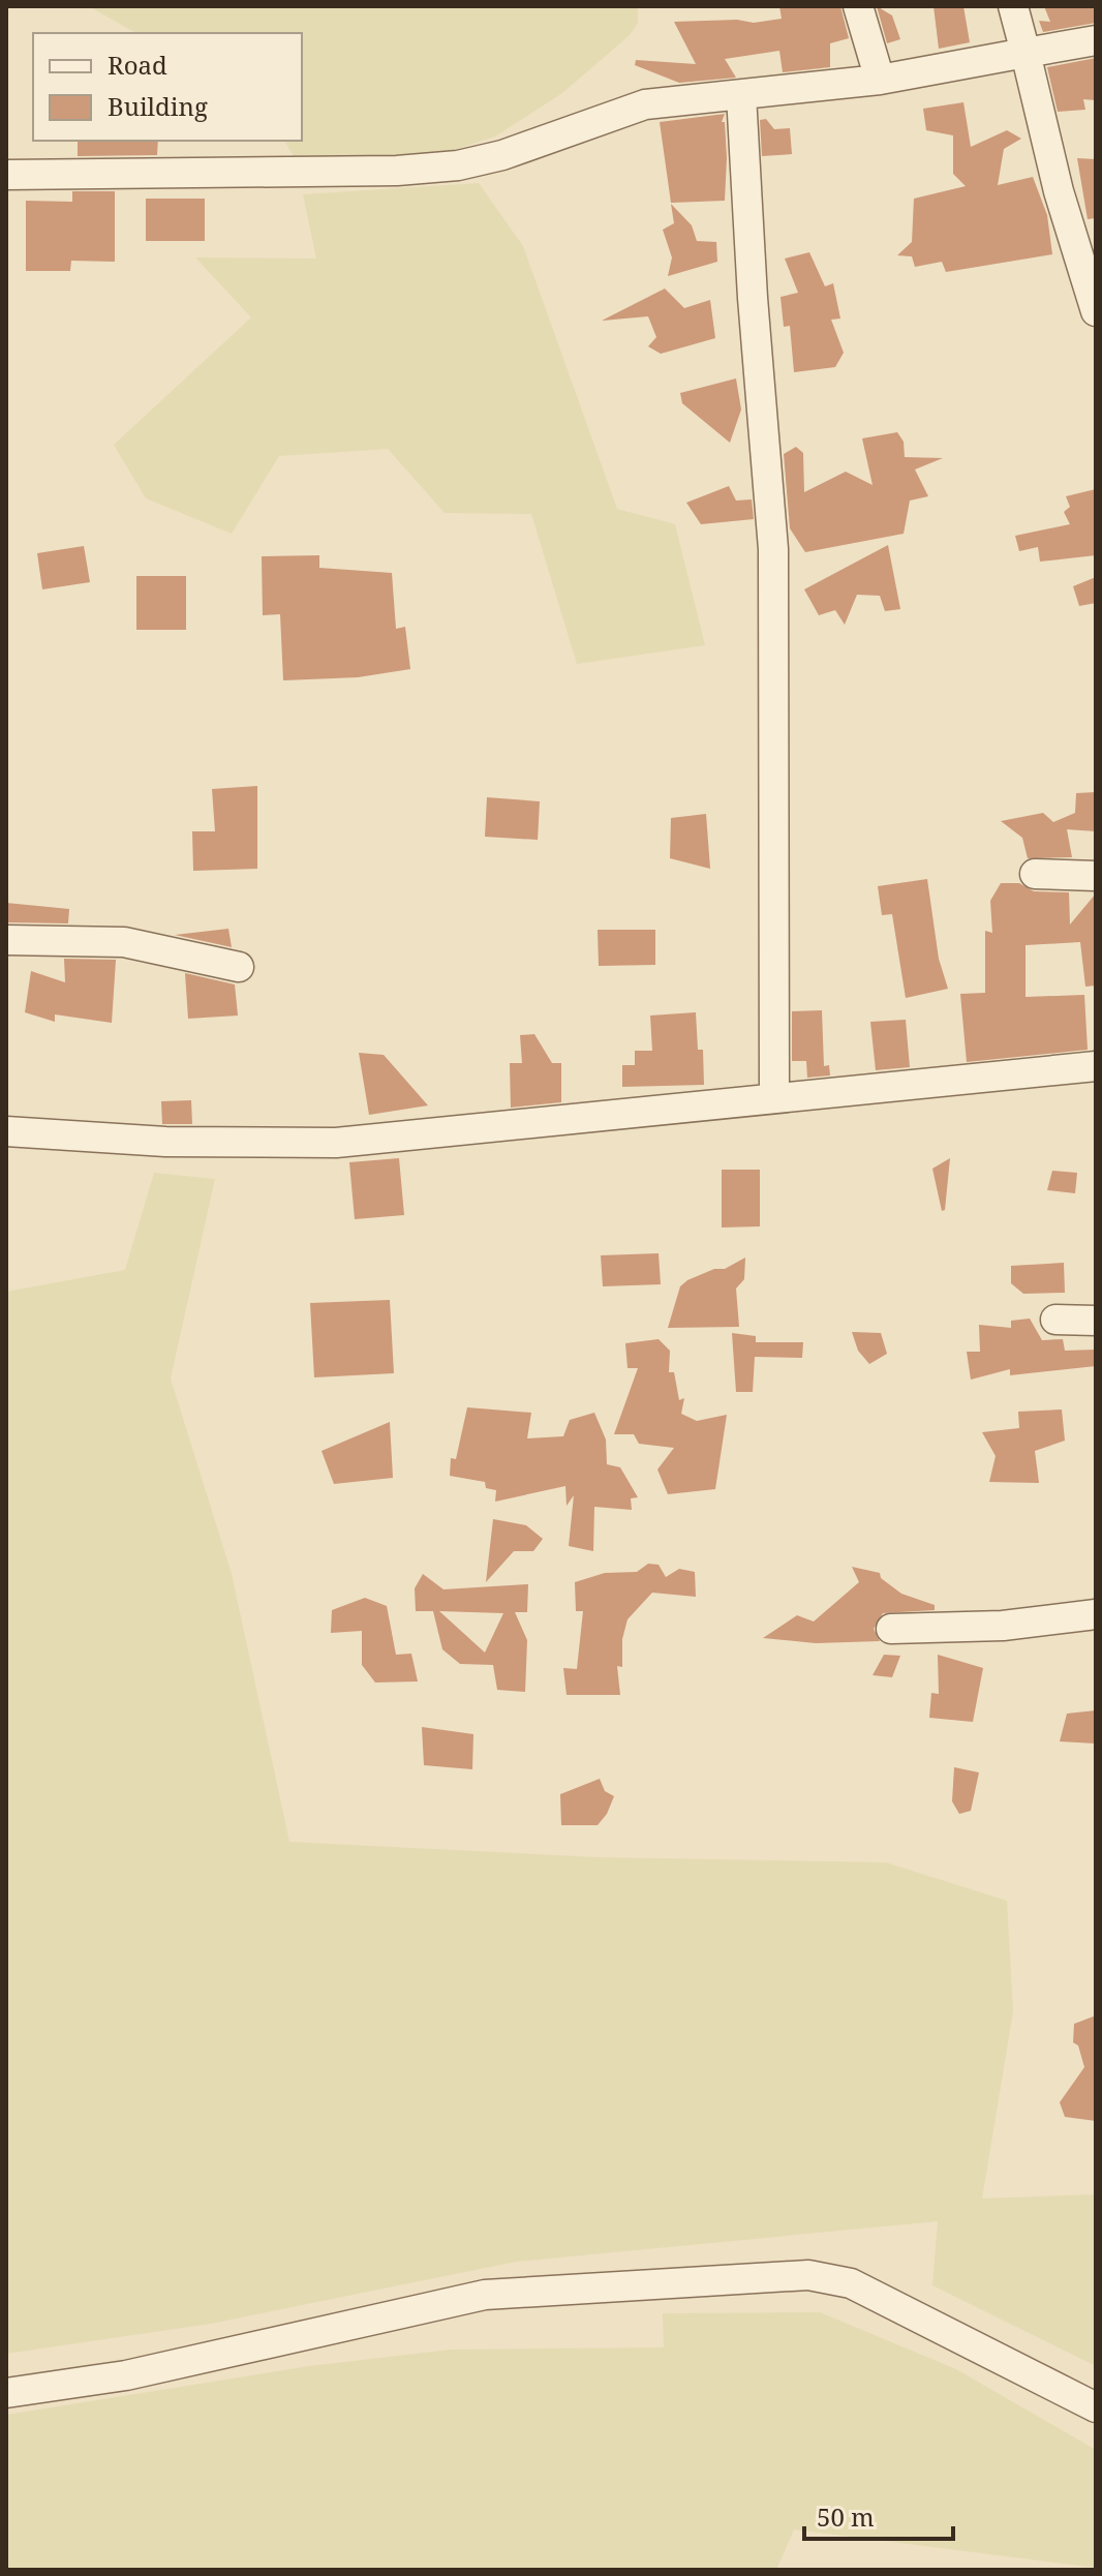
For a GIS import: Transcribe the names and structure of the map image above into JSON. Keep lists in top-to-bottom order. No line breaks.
{"legend":["Road","Building"],"scale_bar":"50 m"}
